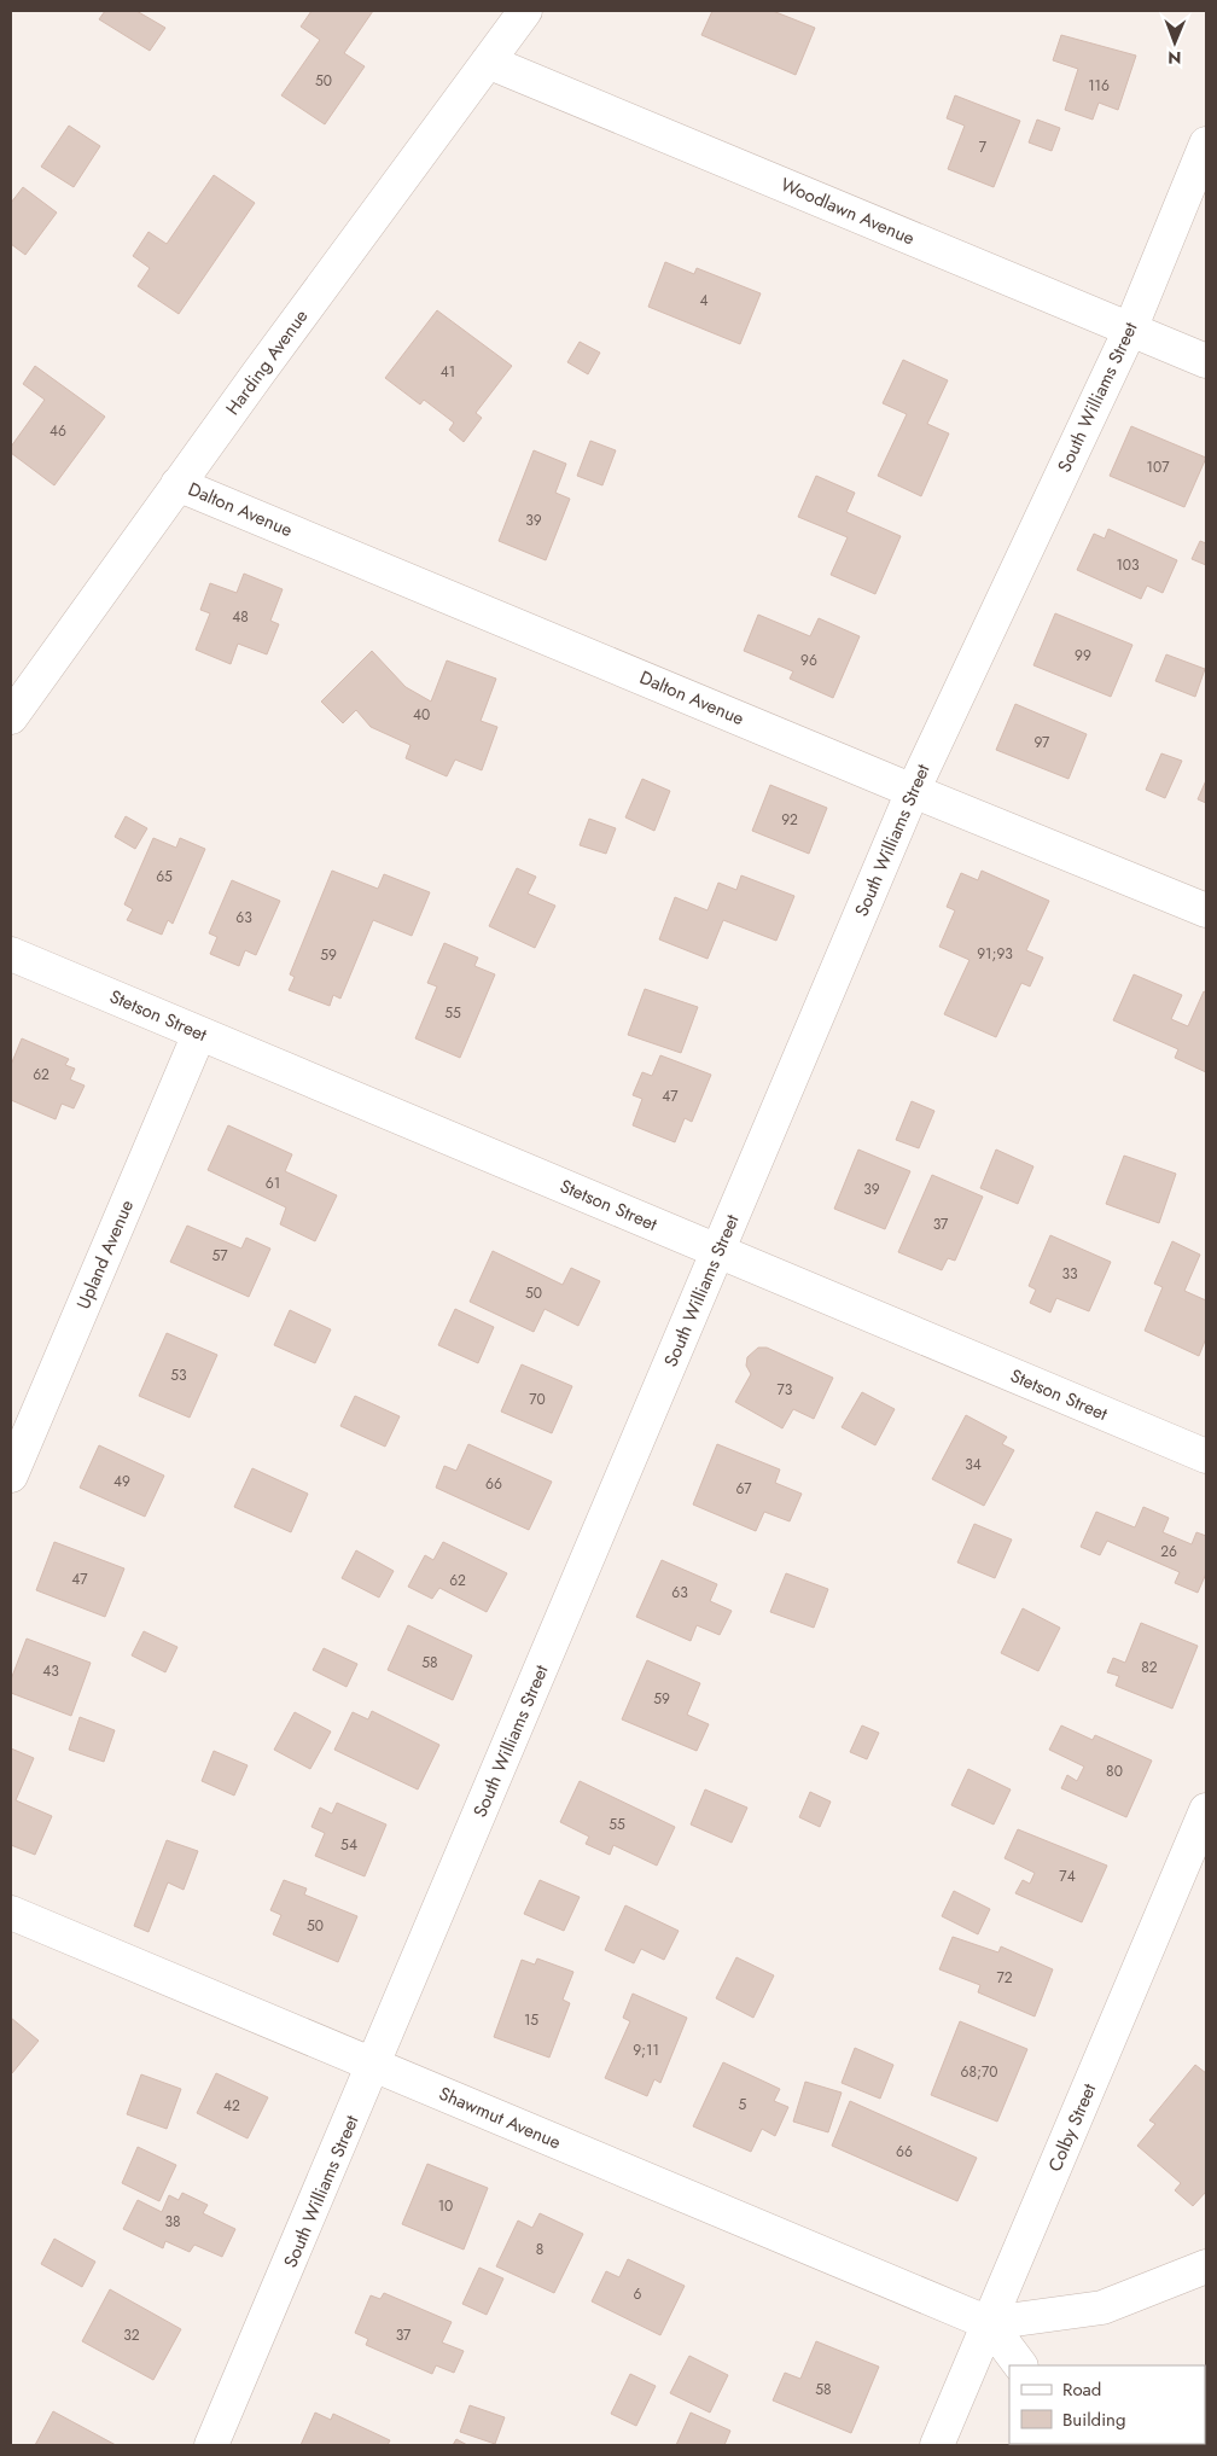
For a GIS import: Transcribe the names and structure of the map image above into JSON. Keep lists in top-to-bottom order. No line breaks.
{"streets":{"street":["Woodlawn Avenue","Harding Avenue","South Williams Street","Dalton Avenue","Stetson Street","Upland Avenue","Shawmut Avenue","Colby Street"]},"crossings":[["Woodlawn Avenue","Harding Avenue"],["Woodlawn Avenue","South Williams Street"],["Harding Avenue","Dalton Avenue"],["South Williams Street","Dalton Avenue"],["South Williams Street","Stetson Street"],["South Williams Street","Shawmut Avenue"],["Stetson Street","Upland Avenue"],["Shawmut Avenue","Colby Street"]],"house_numbers":["50","116","7","4","41","46","107","39","103","48","99","96","40","97","92","65","63","91;93","59","55","62","47","61","39","37","57","33","50","53","73","70","34","49","66","67","26","47","62","63","58","82","43","59","80","55","54","74","50","72","15","9;11","68;70","5","42","66","10","38","8","6","32","37","58"],"legend":["Road","Building"],"north":"bottom"}
